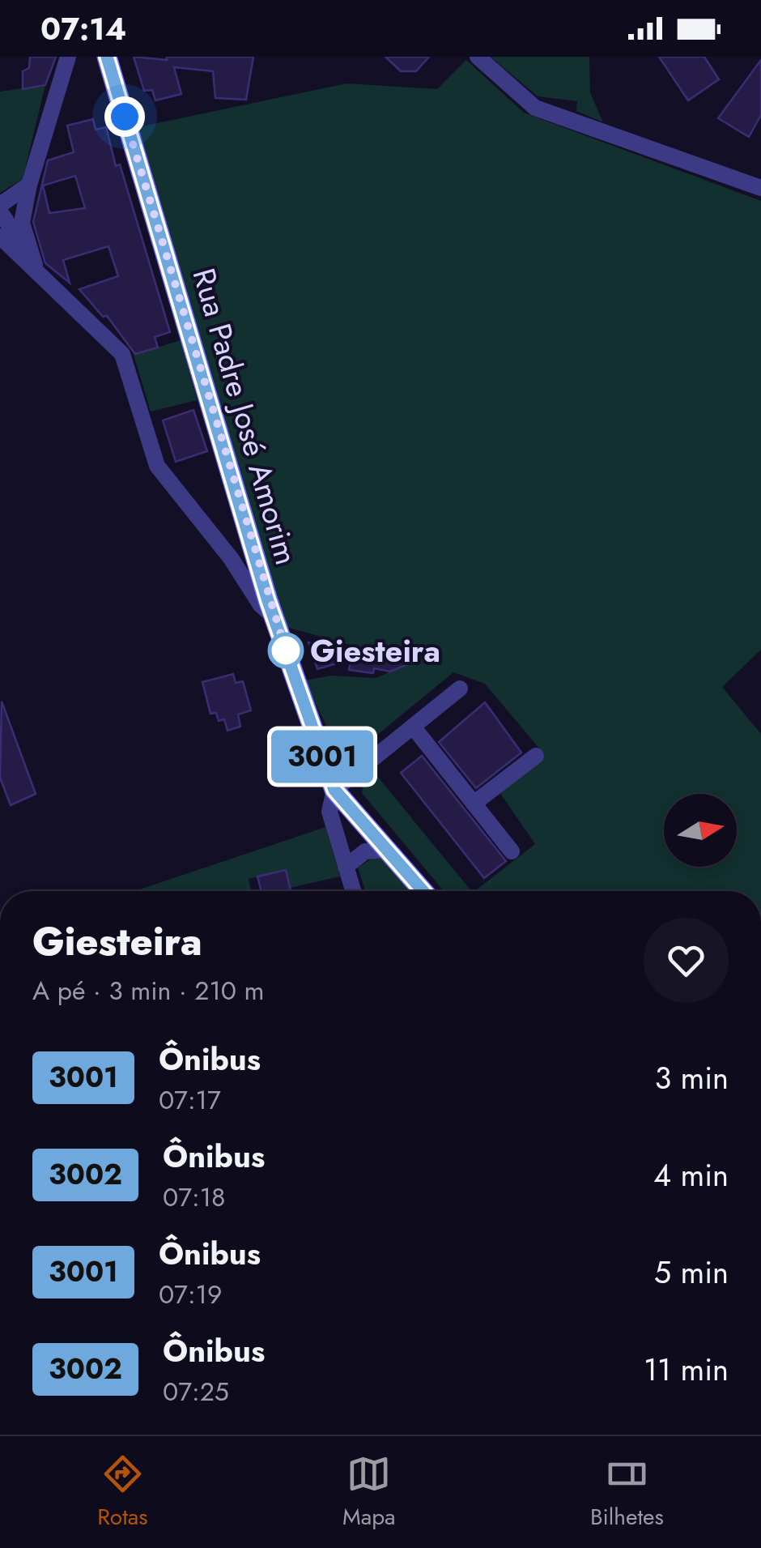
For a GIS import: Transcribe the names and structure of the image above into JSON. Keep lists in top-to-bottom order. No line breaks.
{"streets":{"street":["Rua Padre José Amorim"]},"places":["Giesteira"],"lines":["bus line 3001"],"north":"right","page":{"status":"07:14","on_map":"3001","heading":["Giesteira","A pé · 3 min · 210 m"],"list":[{"mark":"3001","name":"Ônibus","note":"07:17","value":"3 min"},{"mark":"3002","name":"Ônibus","note":"07:18","value":"4 min"},{"mark":"3001","name":"Ônibus","note":"07:19","value":"5 min"},{"mark":"3002","name":"Ônibus","note":"07:25","value":"11 min"}],"tabs":["Rotas","Mapa","Bilhetes"]}}
